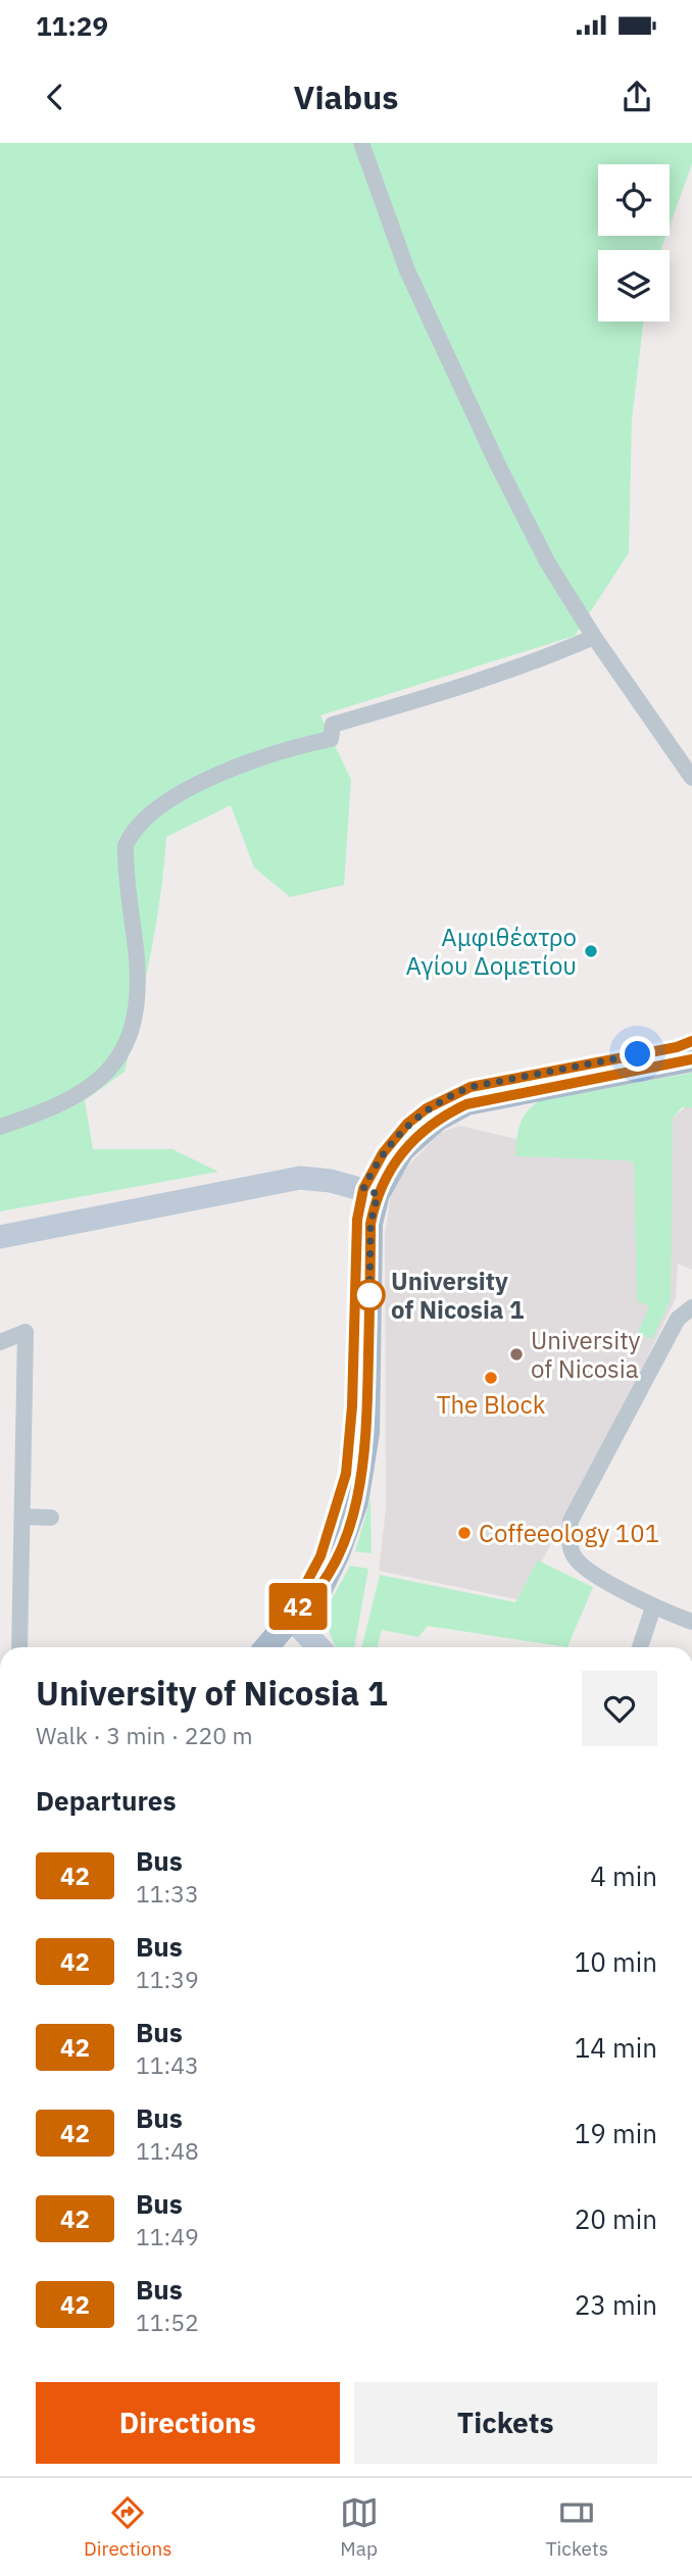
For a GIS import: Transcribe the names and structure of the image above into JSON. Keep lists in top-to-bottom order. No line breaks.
{"places":["Αμφιθέατρο Αγίου Δομετίου","University of Nicosia 1","University of Nicosia","The Block","Coffeeology 101"],"lines":["bus line 42"],"page":{"status":"11:29","header":"Viabus","on_map":"42","heading":[["University of Nicosia 1","Walk · 3 min · 220 m"],"Departures"],"list":[{"mark":"42","name":"Bus","note":"11:33","value":"4 min"},{"mark":"42","name":"Bus","note":"11:39","value":"10 min"},{"mark":"42","name":"Bus","note":"11:43","value":"14 min"},{"mark":"42","name":"Bus","note":"11:48","value":"19 min"},{"mark":"42","name":"Bus","note":"11:49","value":"20 min"},{"mark":"42","name":"Bus","note":"11:52","value":"23 min"}],"buttons":["Directions","Tickets"],"tabs":["Directions","Map","Tickets"]}}
